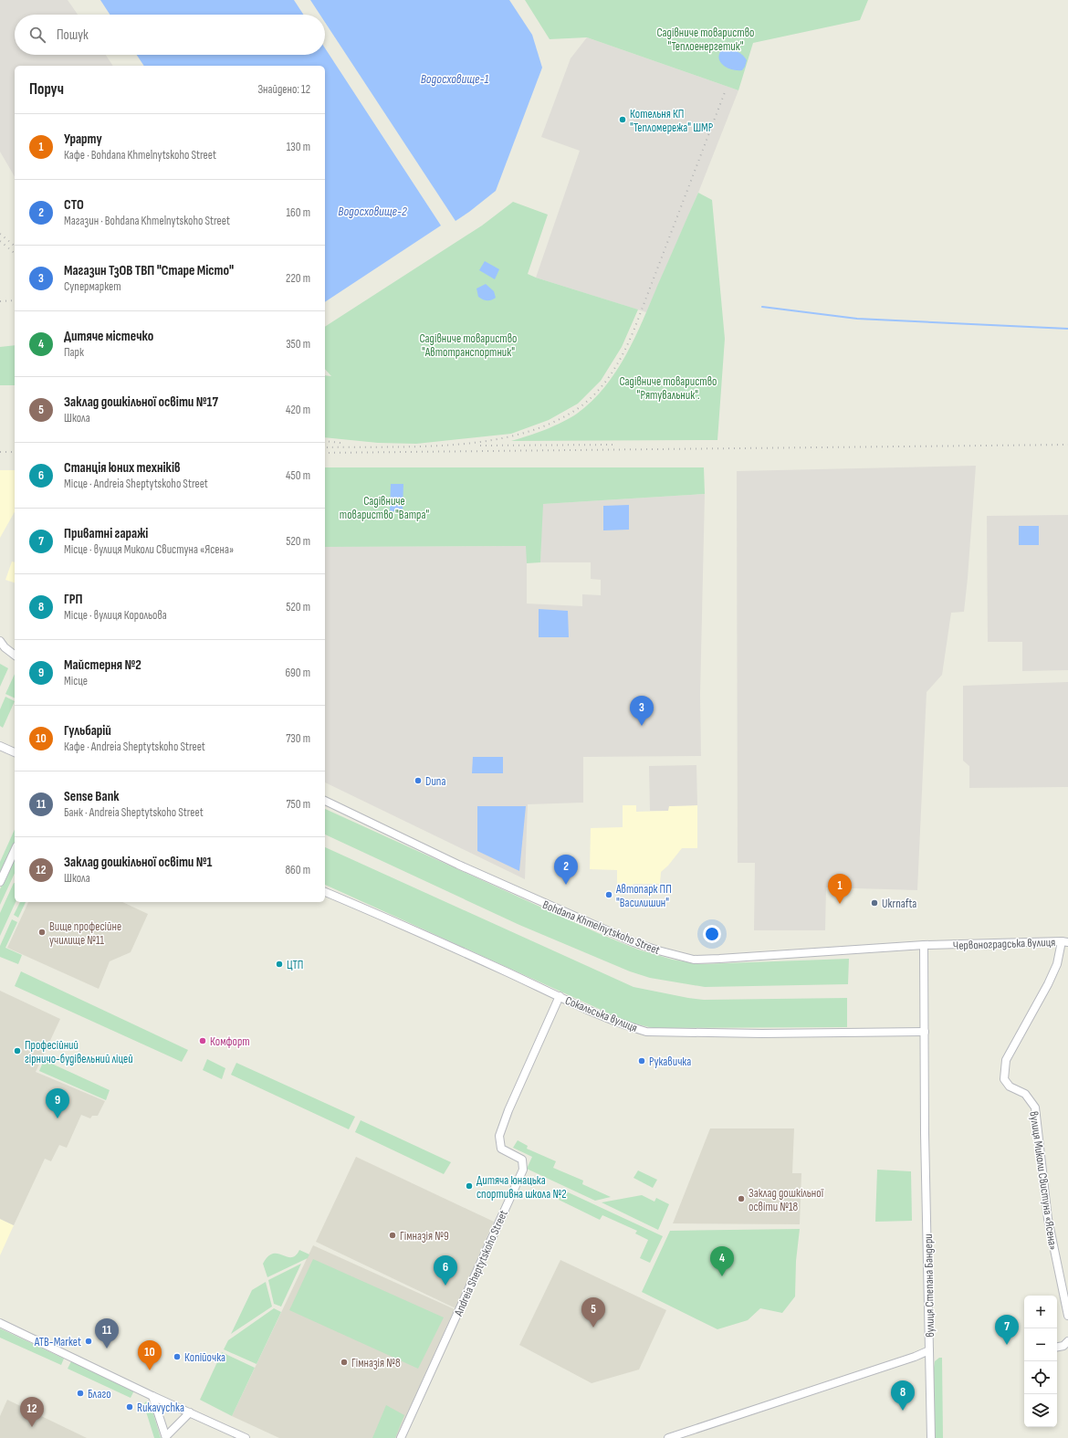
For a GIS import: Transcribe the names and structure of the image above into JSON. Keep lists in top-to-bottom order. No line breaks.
{"streets":{"street":["Bohdana Khmelnytskoho Street","Червоноградська вулиця","Сокальська вулиця","вулиця Миколи Свистуна «Ясена»","Andreia Sheptytskoho Street","вулиця Степана Бандери"]},"crossings":[["Bohdana Khmelnytskoho Street","Червоноградська вулиця"],["Bohdana Khmelnytskoho Street","вулиця Степана Бандери"],["Червоноградська вулиця","вулиця Миколи Свистуна «Ясена»"],["Сокальська вулиця","Andreia Sheptytskoho Street"],["Сокальська вулиця","вулиця Степана Бандери"]],"water":["Водосховище-1","Водосховище-2"],"parks":["Садівниче товариство \"Теплоенергетик\"","Садівниче товариство \"Автотранспортник\"","Садівниче товариство \"Рятувальник\".","Садівниче товариство \"Ватра\""],"places":["Котельня КП \"Тепломережа\" ШМР","Duna","Автопарк ПП \"Василишин\"","Ukrnafta","Вище професійне училище №11","ЦТП","Комфорт","Професійний гірничо-будівельний ліцей","Рукавичка","Дитяча юнацька спортивна школа №2","Заклад дошкільної освіти №18","Гімназія №9","ATB-Market","Копійочка","Гімназія №8","Благо","Rukavychka"],"page":{"search":"Пошук","heading":["Поруч","Знайдено: 12"],"list":[{"mark":"1","name":"Урарту","note":"Кафе · Bohdana Khmelnytskoho Street","value":"130 m"},{"mark":"2","name":"СТО","note":"Магазин · Bohdana Khmelnytskoho Street","value":"160 m"},{"mark":"3","name":"Магазин ТзОВ ТВП \"Старе Місто\"","note":"Супермаркет","value":"220 m"},{"mark":"4","name":"Дитяче містечко","note":"Парк","value":"350 m"},{"mark":"5","name":"Заклад дошкільної освіти №17","note":"Школа","value":"420 m"},{"mark":"6","name":"Станція юних техніків","note":"Місце · Andreia Sheptytskoho Street","value":"450 m"},{"mark":"7","name":"Приватні гаражі","note":"Місце · вулиця Миколи Свистуна «Ясена»","value":"520 m"},{"mark":"8","name":"ГРП","note":"Місце · вулиця Корольова","value":"520 m"},{"mark":"9","name":"Майстерня №2","note":"Місце","value":"690 m"},{"mark":"10","name":"Гульбарій","note":"Кафе · Andreia Sheptytskoho Street","value":"730 m"},{"mark":"11","name":"Sense Bank","note":"Банк · Andreia Sheptytskoho Street","value":"750 m"},{"mark":"12","name":"Заклад дошкільної освіти №1","note":"Школа","value":"860 m"}],"pins":["3","2","1","9","4","6","5","7","11","10","8","12"],"map_buttons":["+","−"]}}
